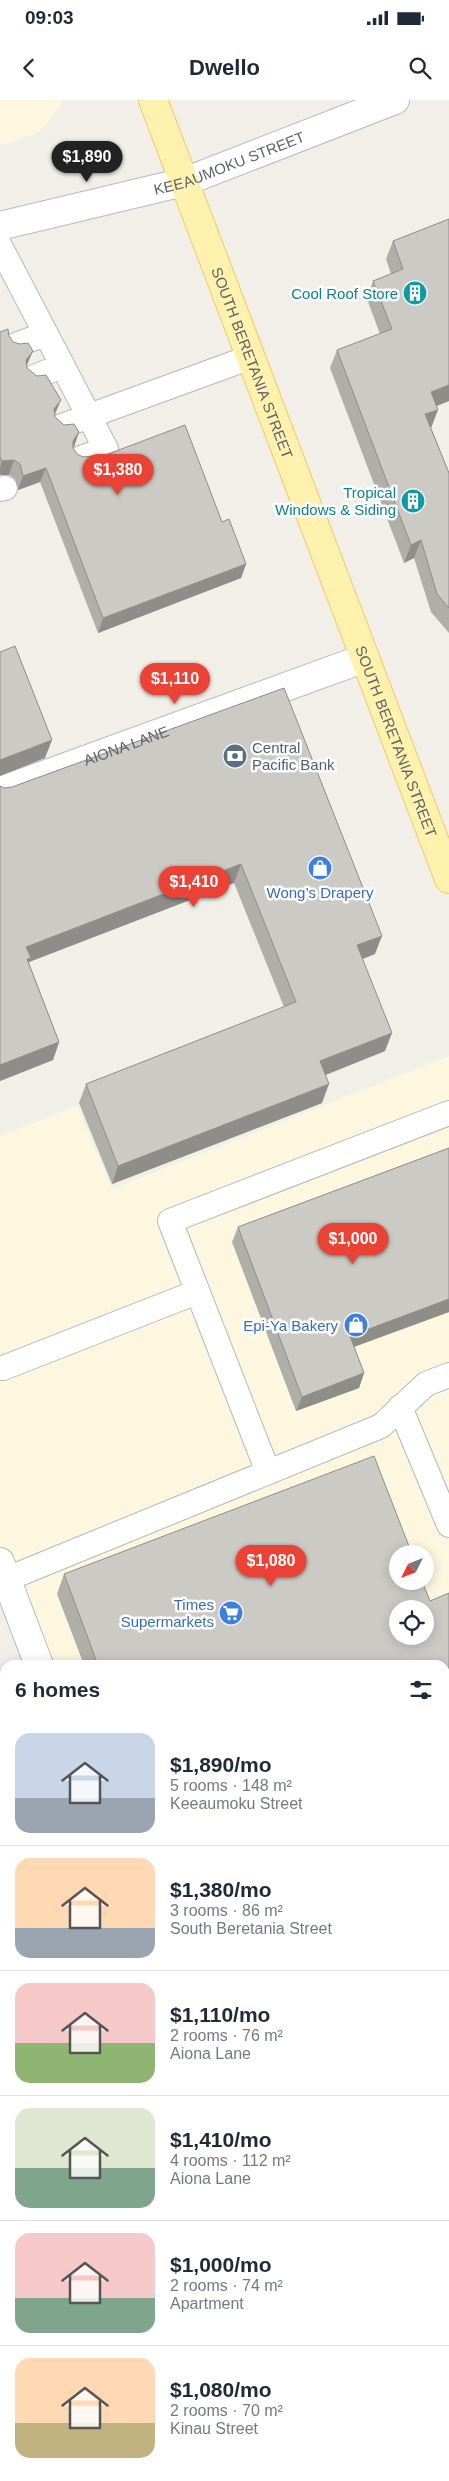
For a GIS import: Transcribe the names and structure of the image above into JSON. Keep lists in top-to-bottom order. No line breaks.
{"streets":{"main road":["KEEAUMOKU STREET","SOUTH BERETANIA STREET","AIONA LANE"]},"crossings":[["KEEAUMOKU STREET","SOUTH BERETANIA STREET"],["SOUTH BERETANIA STREET","AIONA LANE"]],"places":{"building":["Cool Roof Store","Tropical Windows & Siding"],"bank":["Central Pacific Bank"],"shop":["Wong’s Drapery","Epi-Ya Bakery"],"supermarket":["Times Supermarkets"]},"north":"bottom left","page":{"status":"09:03","header":"Dwello","price":["$1,890","$1,380","$1,110","$1,410","$1,000","$1,080"],"heading":"6 homes","list":[{"name":"$1,890/mo","note":"5 rooms · 148 m² · Keeaumoku Street"},{"name":"$1,380/mo","note":"3 rooms · 86 m² · South Beretania Street"},{"name":"$1,110/mo","note":"2 rooms · 76 m² · Aiona Lane"},{"name":"$1,410/mo","note":"4 rooms · 112 m² · Aiona Lane"},{"name":"$1,000/mo","note":"2 rooms · 74 m² · Apartment"},{"name":"$1,080/mo","note":"2 rooms · 70 m² · Kinau Street"}]}}
